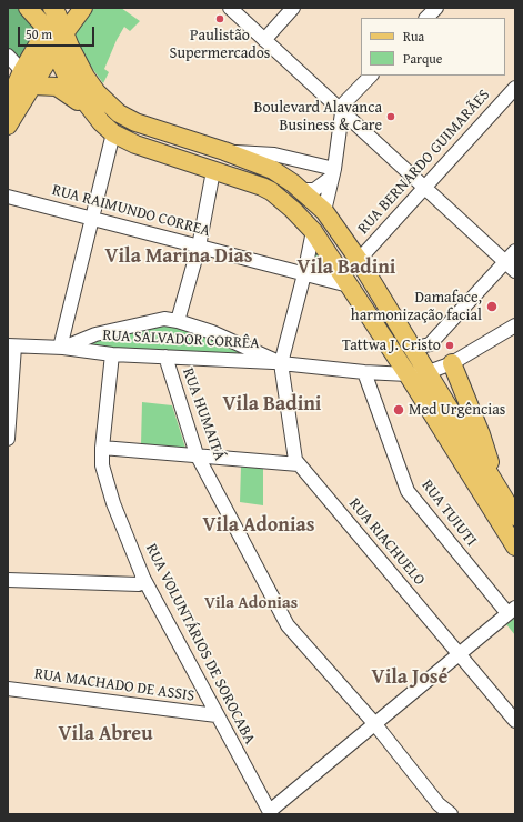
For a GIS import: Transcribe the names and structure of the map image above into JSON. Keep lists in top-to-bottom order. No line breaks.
{"streets":{"street":["RUA BERNARDO GUIMARÃES","RUA RAIMUNDO CORREA","RUA SALVADOR CORRÊA","RUA HUMAITÁ","RUA TUIUTI","RUA RIACHUELO","RUA VOLUNTÁRIOS DE SOROCABA","RUA MACHADO DE ASSIS"]},"crossings":[["RUA SALVADOR CORRÊA","RUA HUMAITÁ"],["RUA SALVADOR CORRÊA","RUA TUIUTI"],["RUA SALVADOR CORRÊA","RUA RIACHUELO"],["RUA SALVADOR CORRÊA","RUA VOLUNTÁRIOS DE SOROCABA"],["RUA VOLUNTÁRIOS DE SOROCABA","RUA MACHADO DE ASSIS"]],"districts":["Vila Marina Dias","Vila Badini","Vila Badini","Vila Adonias","Vila Adonias","Vila José","Vila Abreu"],"places":["Paulistão Supermercados","Boulevard Alavanca Business & Care","Damaface, harmonização facial","Tattwa J. Cristo","Med Urgências"],"legend":["Rua","Parque"],"scale_bar":"50 m"}
